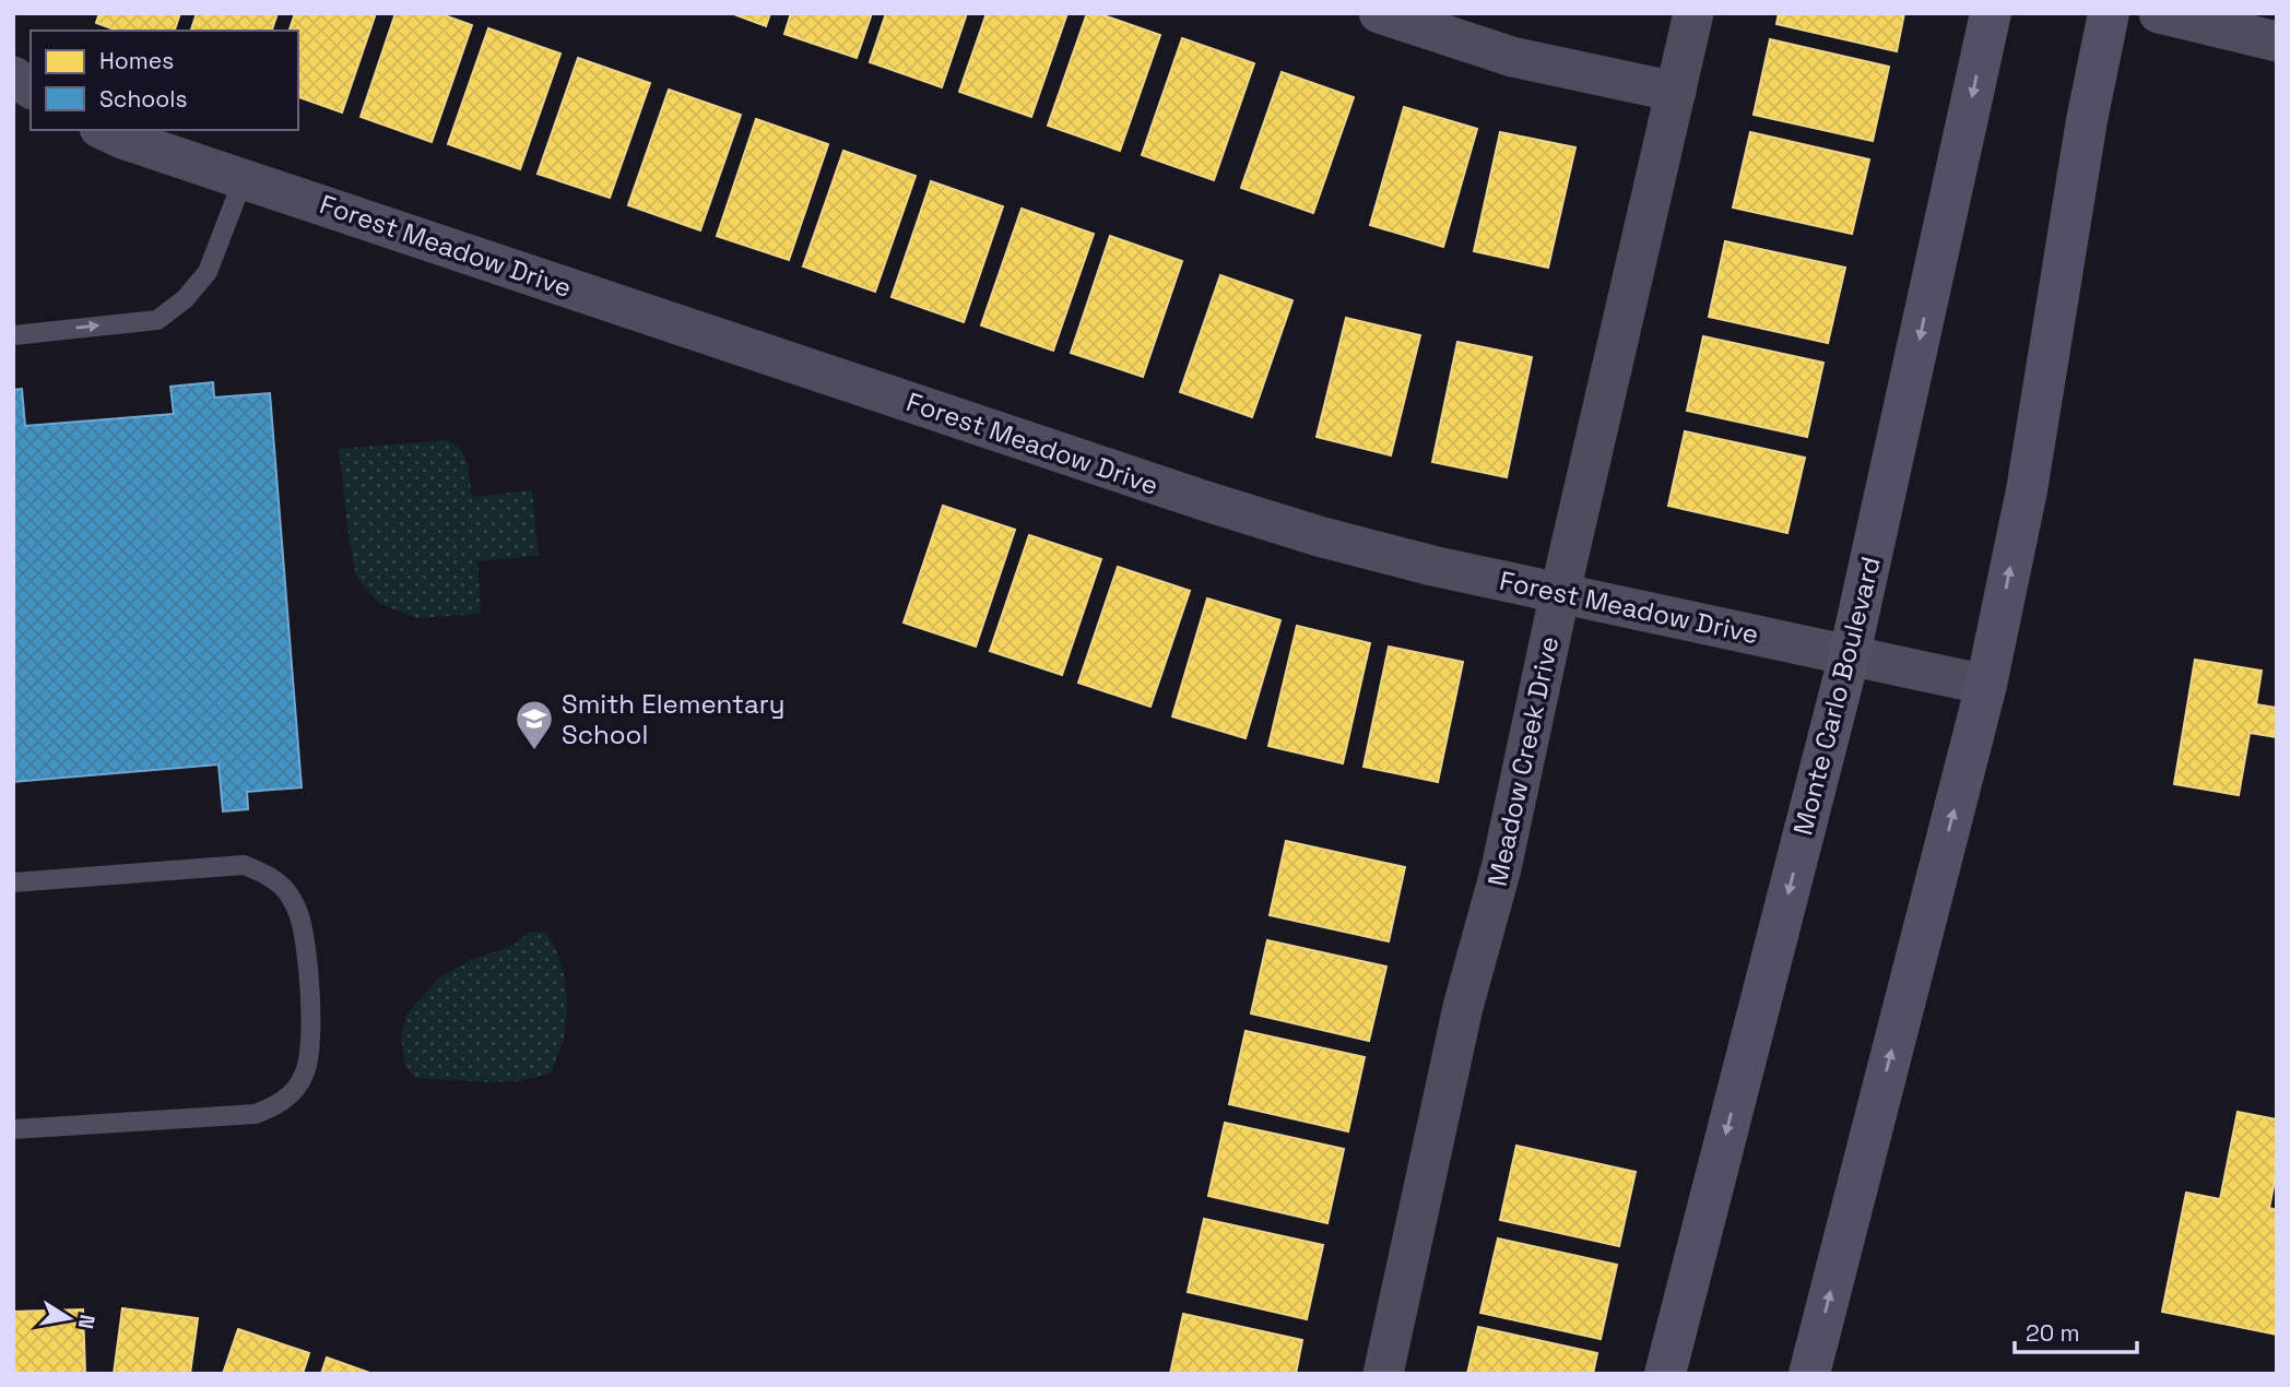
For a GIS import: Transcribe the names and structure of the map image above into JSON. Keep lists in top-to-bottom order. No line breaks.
{"streets":{"main road":["Monte Carlo Boulevard"],"street":["Forest Meadow Drive","Meadow Creek Drive"]},"crossings":[["Forest Meadow Drive","Monte Carlo Boulevard"],["Forest Meadow Drive","Meadow Creek Drive"]],"places":{"school or university":["Smith Elementary School"]},"legend":["Homes","Schools"],"scale_bar":"20 m","north":"right"}
